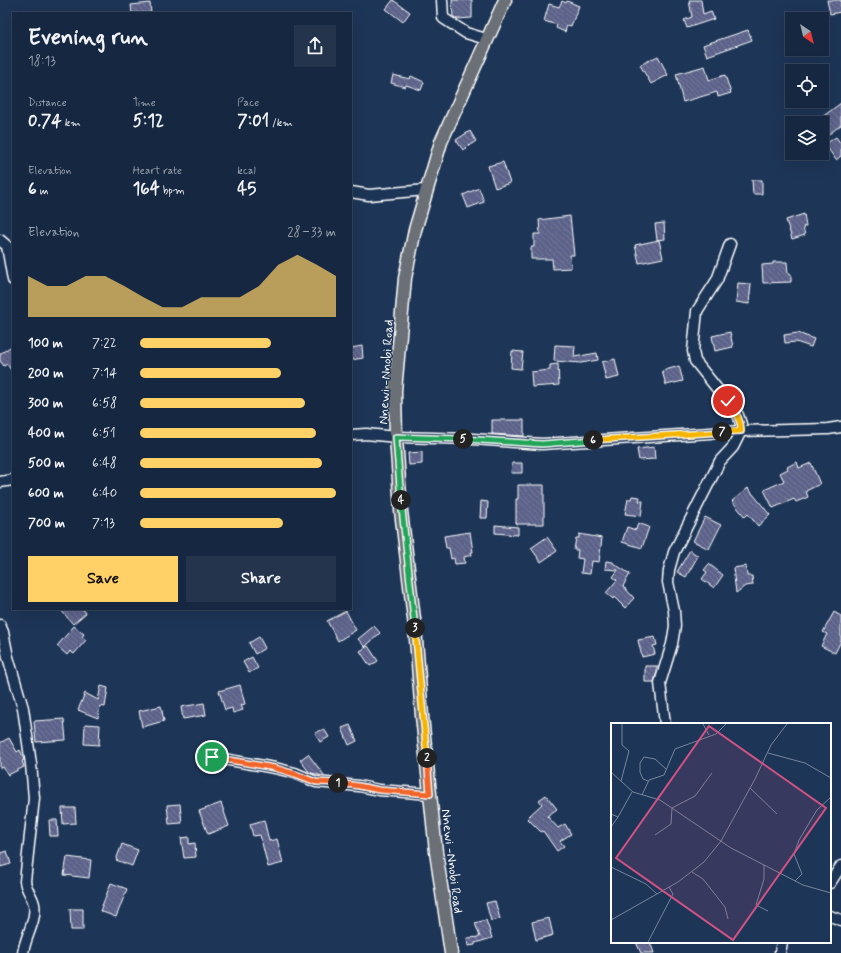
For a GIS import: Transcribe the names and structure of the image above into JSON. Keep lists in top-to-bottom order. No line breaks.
{"streets":{"main road":["Nnewi -Nnobi Road"]},"north":"bottom right","page":{"heading":["Evening run","18:13"],"stats":[["Distance","0.74 km"],["Time","5:12"],["Pace","7:01 /km"],["Elevation","6 m"],["Heart rate","164 bpm"],["kcal","45"]],"chart":["Elevation","28–33 m"],"list":[{"name":"100 m","note":"7:22"},{"name":"200 m","note":"7:14"},{"name":"300 m","note":"6:58"},{"name":"400 m","note":"6:51"},{"name":"500 m","note":"6:48"},{"name":"600 m","note":"6:40"},{"name":"700 m","note":"7:13"}],"pins":["7","5","6","4","3","2","1"],"buttons":["Save","Share"]}}
